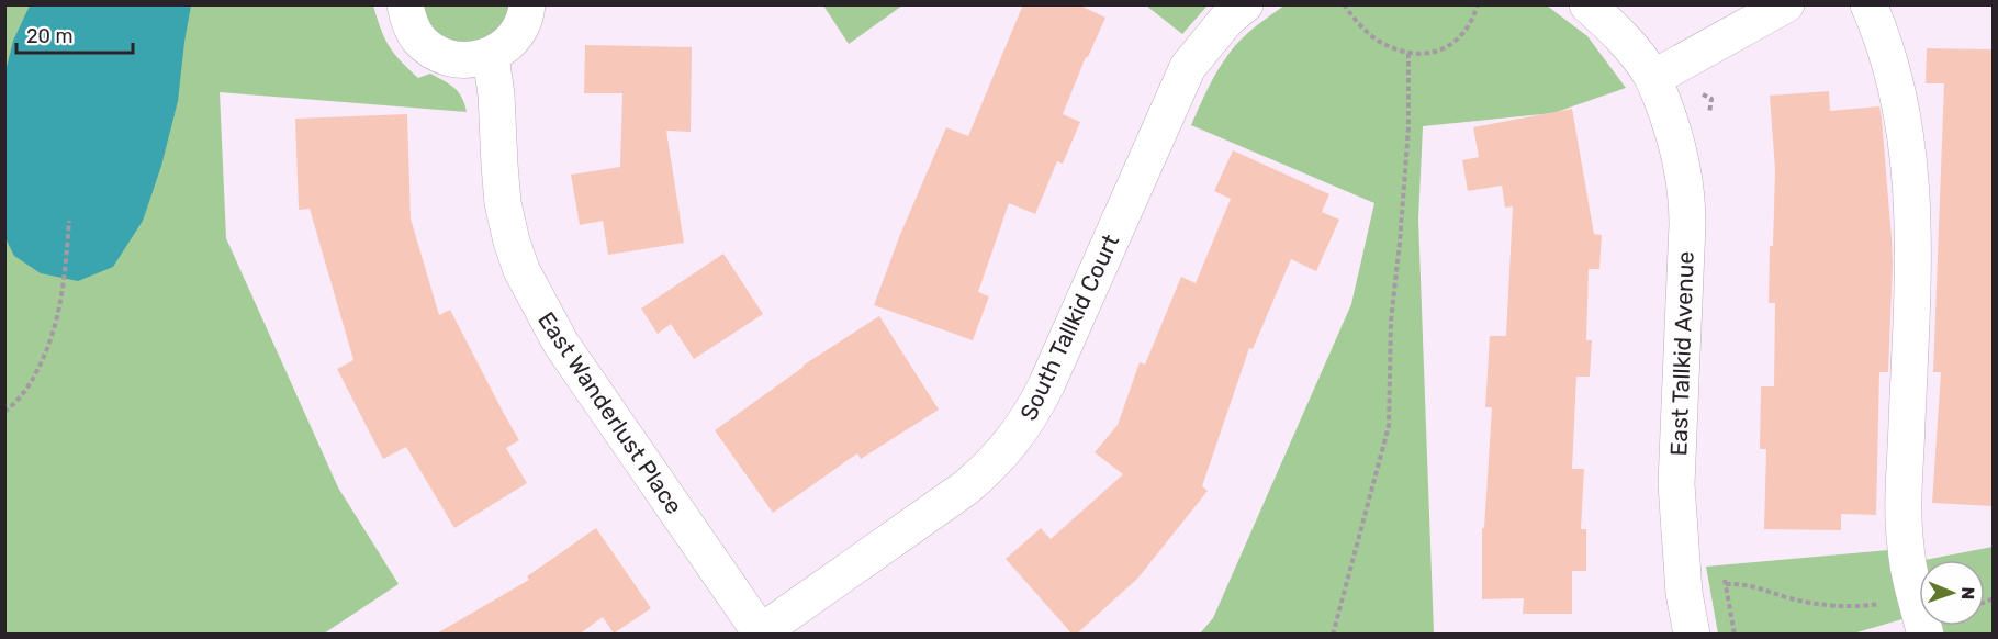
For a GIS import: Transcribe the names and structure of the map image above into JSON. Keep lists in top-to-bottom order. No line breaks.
{"streets":{"street":["South Tallkid Court","East Tallkid Avenue","East Wanderlust Place"]},"crossings":[["South Tallkid Court","East Wanderlust Place"]],"scale_bar":"20 m","north":"right"}
